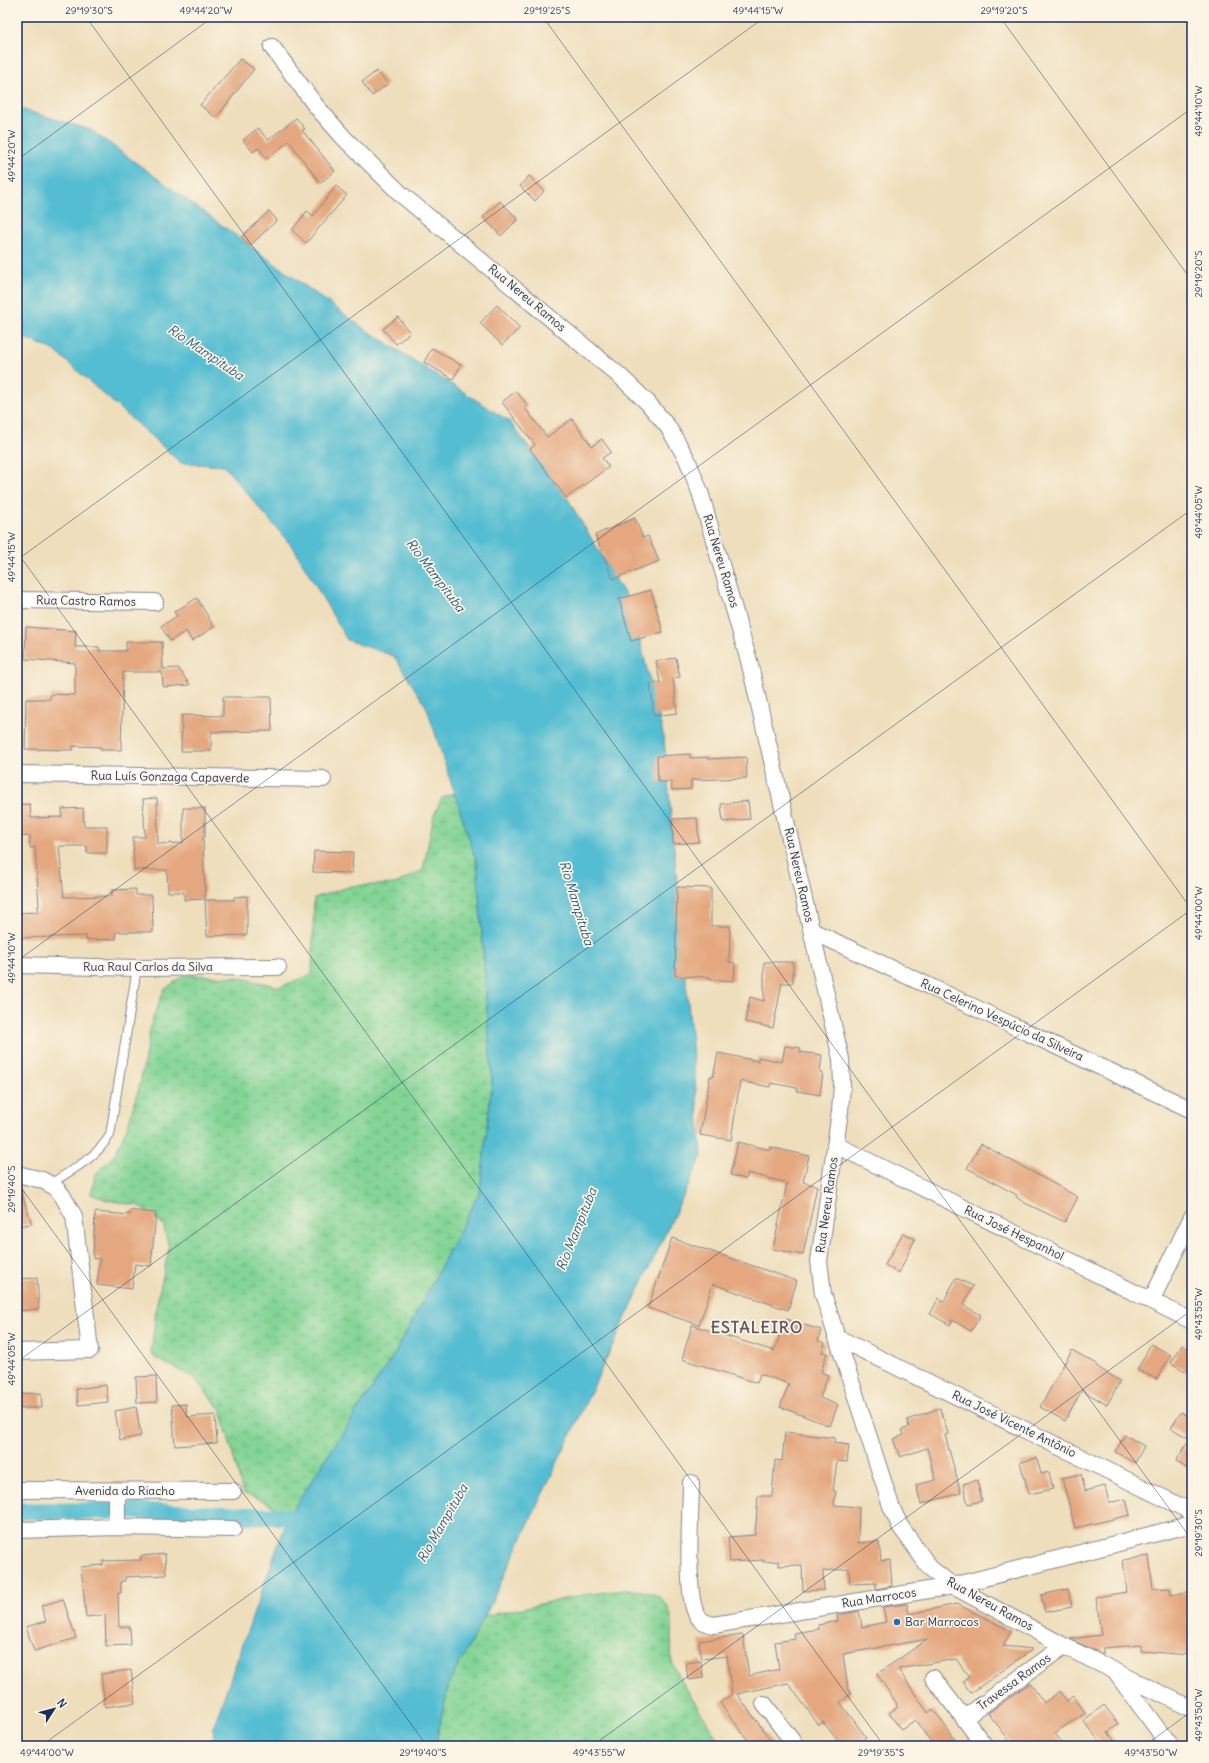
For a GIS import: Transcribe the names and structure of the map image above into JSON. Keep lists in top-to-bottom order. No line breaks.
{"streets":{"street":["Rua Nereu Ramos","Rua Castro Ramos","Rua Luís Gonzaga Capaverde","Rua Raul Carlos da Silva","Rua Celerino Vespúcio da Silveira","Rua José Hespanhol","Rua José Vicente Antônio","Avenida do Riacho","Rua Marrocos","Travessa Ramos"]},"crossings":[["Rua Nereu Ramos","Rua Celerino Vespúcio da Silveira"],["Rua Nereu Ramos","Rua José Hespanhol"],["Rua Nereu Ramos","Rua José Vicente Antônio"],["Rua Nereu Ramos","Rua Marrocos"],["Rua Nereu Ramos","Travessa Ramos"]],"districts":["ESTALEIRO"],"water":["Rio Mampituba"],"places":["Bar Marrocos"],"north":"top right","coordinates":["29°19'30\"S","49°44'20\"W","29°19'25\"S","49°44'15\"W","29°19'20\"S","49°44'10\"W","49°44'05\"W","49°44'00\"W","29°19'40\"S","49°43'55\"W","49°43'50\"W","29°19'35\"S"]}
